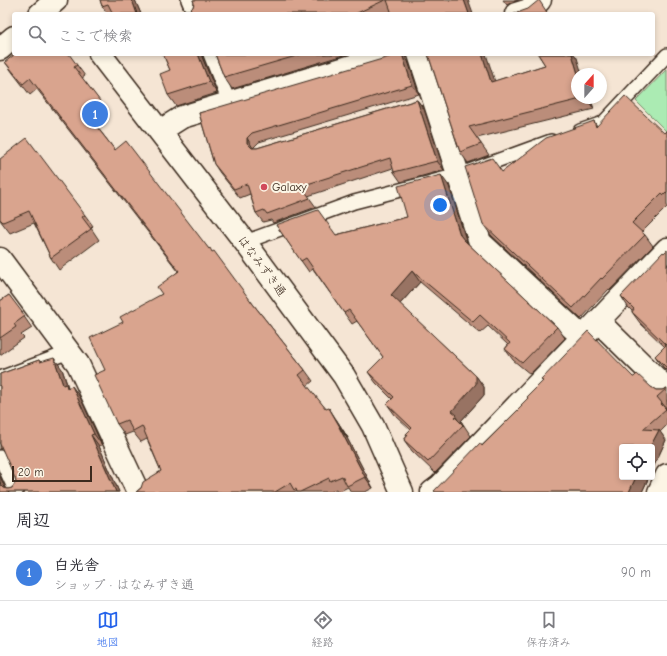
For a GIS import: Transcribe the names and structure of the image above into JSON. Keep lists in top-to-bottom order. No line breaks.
{"streets":{"street":["はなみずき通"]},"places":["Galaxy"],"scale_bar":"20 m","north":"top","page":{"search":"ここで検索","pins":"1","scale":"20 m","heading":"周辺","list":[{"mark":"1","name":"白光舎","note":"ショップ · はなみずき通","value":"90 m"}],"nav":["地図","経路","保存済み"]}}
